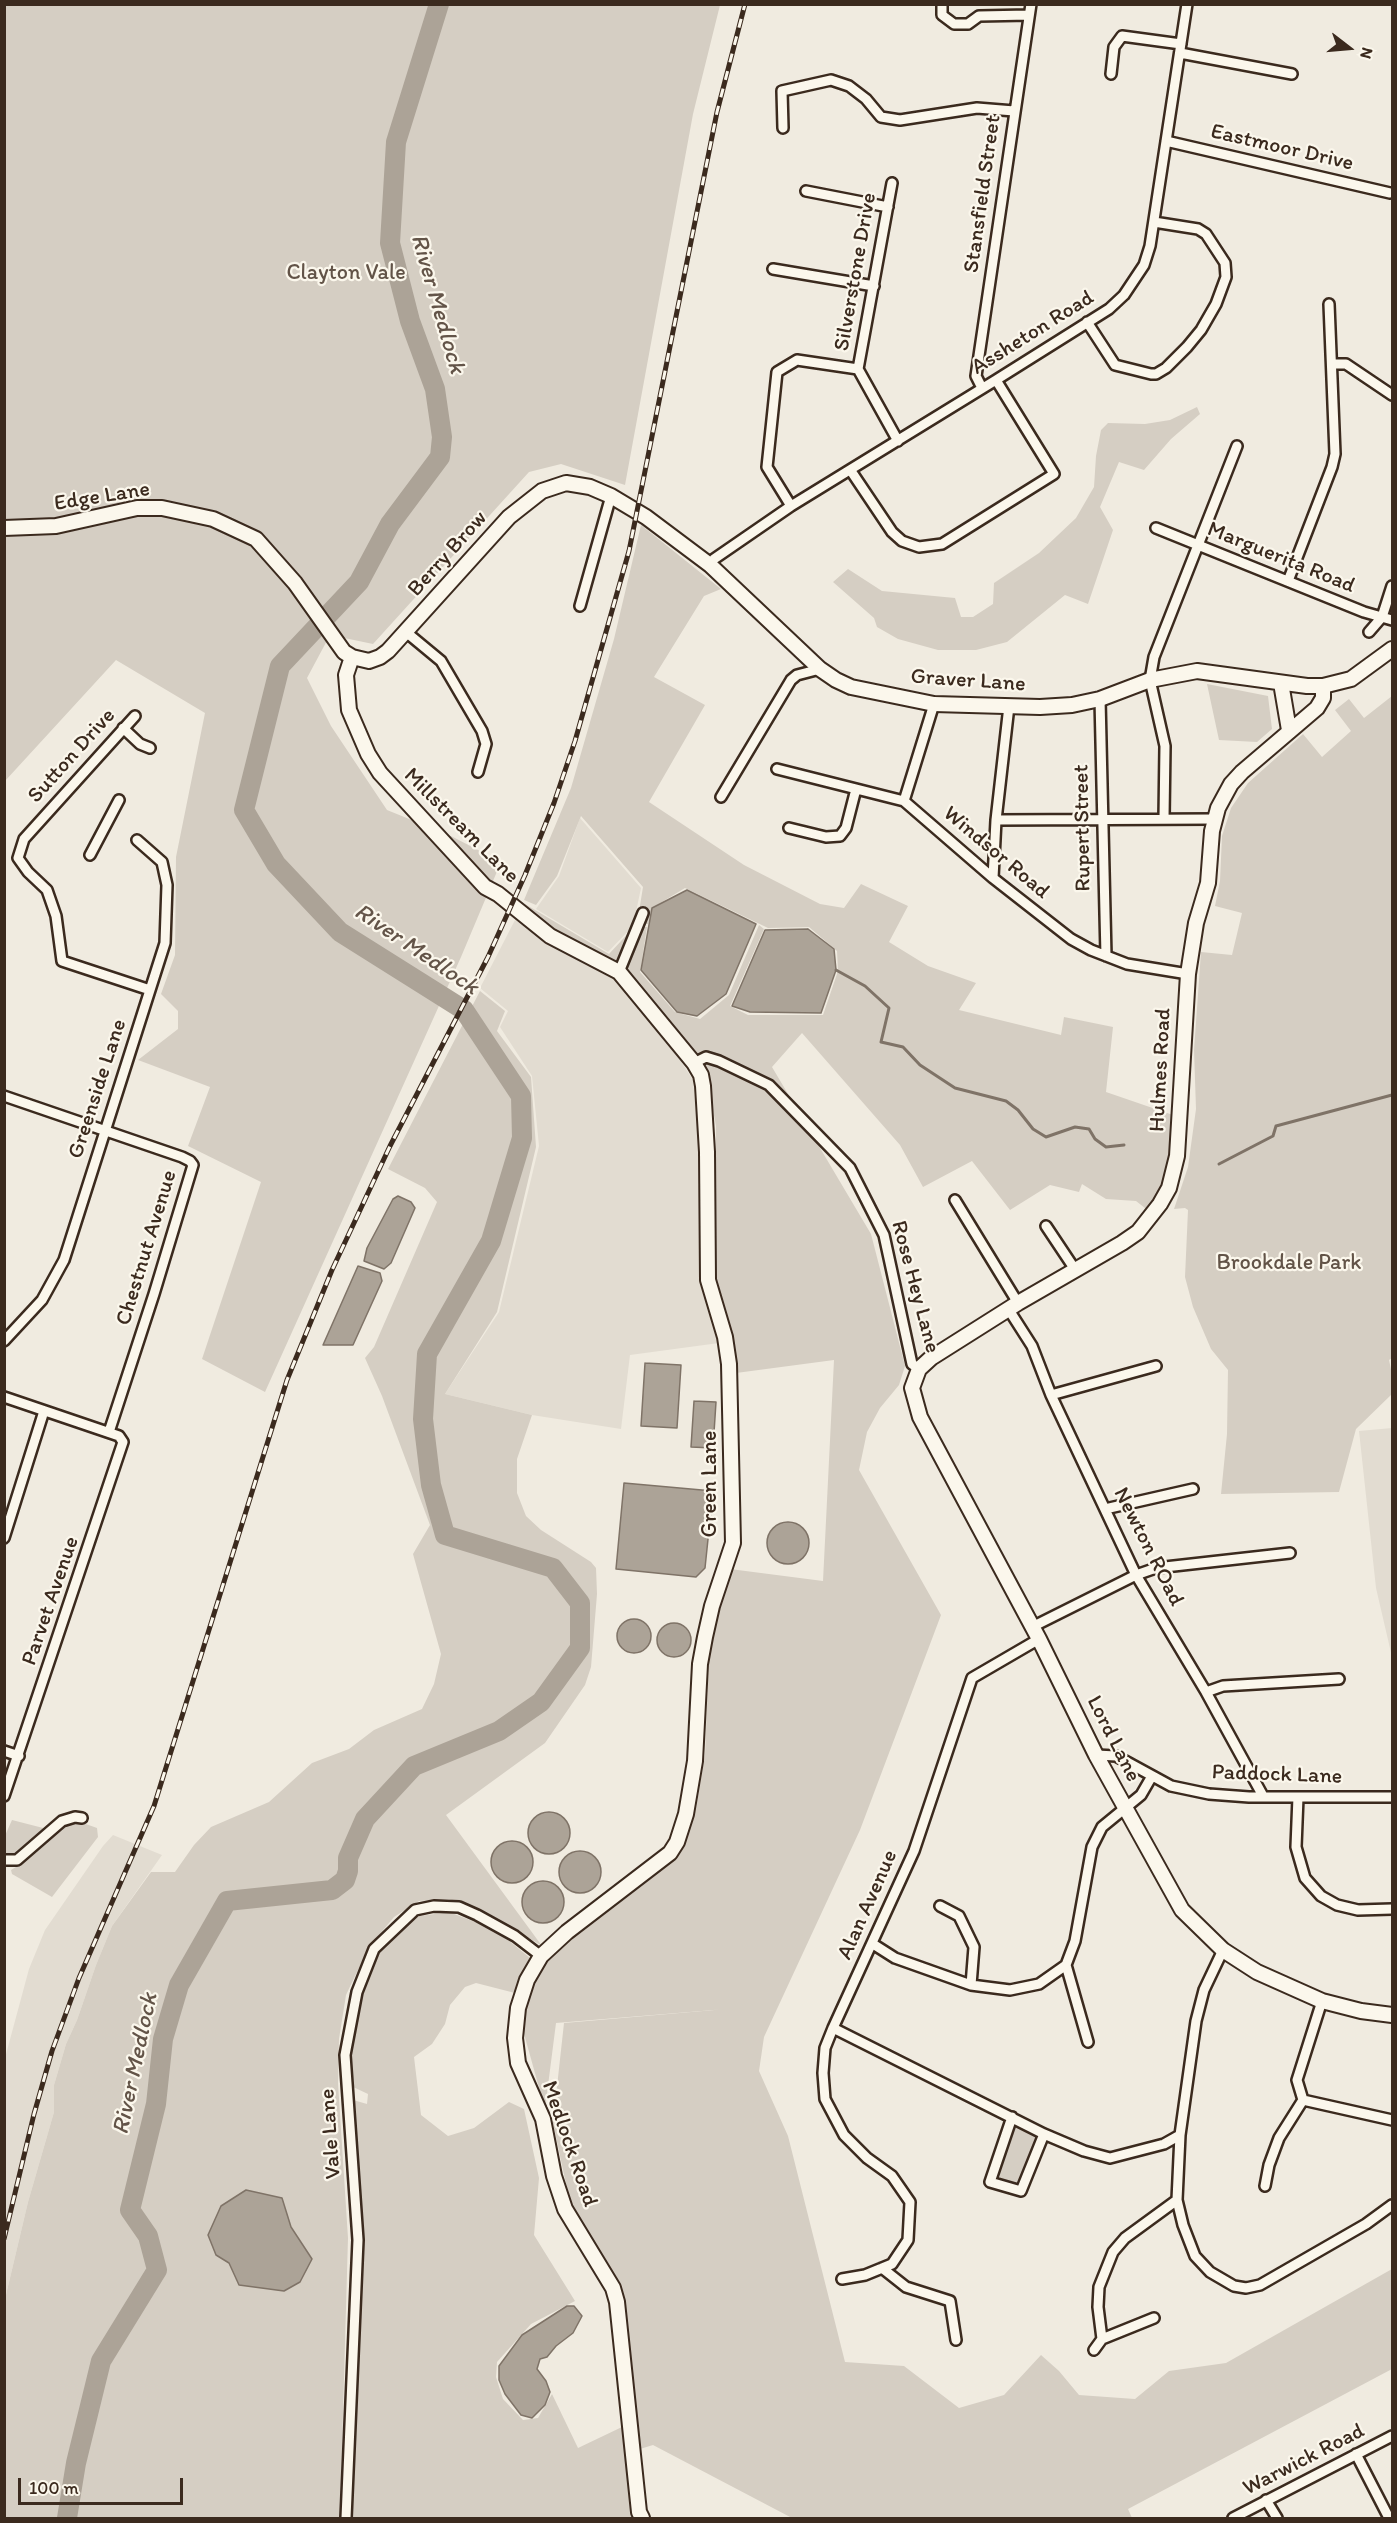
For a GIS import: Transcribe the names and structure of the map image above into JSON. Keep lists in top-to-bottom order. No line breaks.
{"streets":{"street":["Eastmoor Drive","Stansfield Street","Silverstone Drive","Assheton Road","Edge Lane","Berry Brow","Marguerita Road","Graver Lane","Sutton Drive","Millstream Lane","Rupert Street","Windsor Road","Hulmes Road","Greenside Lane","Chestnut Avenue","Rose Hey Lane","Green Lane","Newton ROad","Parvet Avenue","Lord Lane","Paddock Lane","Alan Avenue","Vale Lane","Medlock Road","Warwick Road"]},"crossings":[["Eastmoor Drive","Assheton Road"],["Stansfield Street","Assheton Road"],["Assheton Road","Berry Brow"],["Edge Lane","Berry Brow"],["Edge Lane","Millstream Lane"],["Berry Brow","Graver Lane"],["Berry Brow","Millstream Lane"],["Graver Lane","Rupert Street"],["Graver Lane","Hulmes Road"],["Sutton Drive","Greenside Lane"],["Millstream Lane","Green Lane"],["Rupert Street","Windsor Road"],["Windsor Road","Hulmes Road"],["Hulmes Road","Rose Hey Lane"],["Hulmes Road","Newton ROad"],["Hulmes Road","Lord Lane"],["Greenside Lane","Chestnut Avenue"],["Chestnut Avenue","Parvet Avenue"],["Rose Hey Lane","Green Lane"],["Rose Hey Lane","Lord Lane"],["Green Lane","Vale Lane"],["Green Lane","Medlock Road"],["Newton ROad","Paddock Lane"],["Newton ROad","Alan Avenue"],["Lord Lane","Paddock Lane"],["Lord Lane","Alan Avenue"],["Vale Lane","Medlock Road"]],"water":["River Medlock"],"parks":["Clayton Vale","Brookdale Park"],"scale_bar":"100 m","north":"right"}
